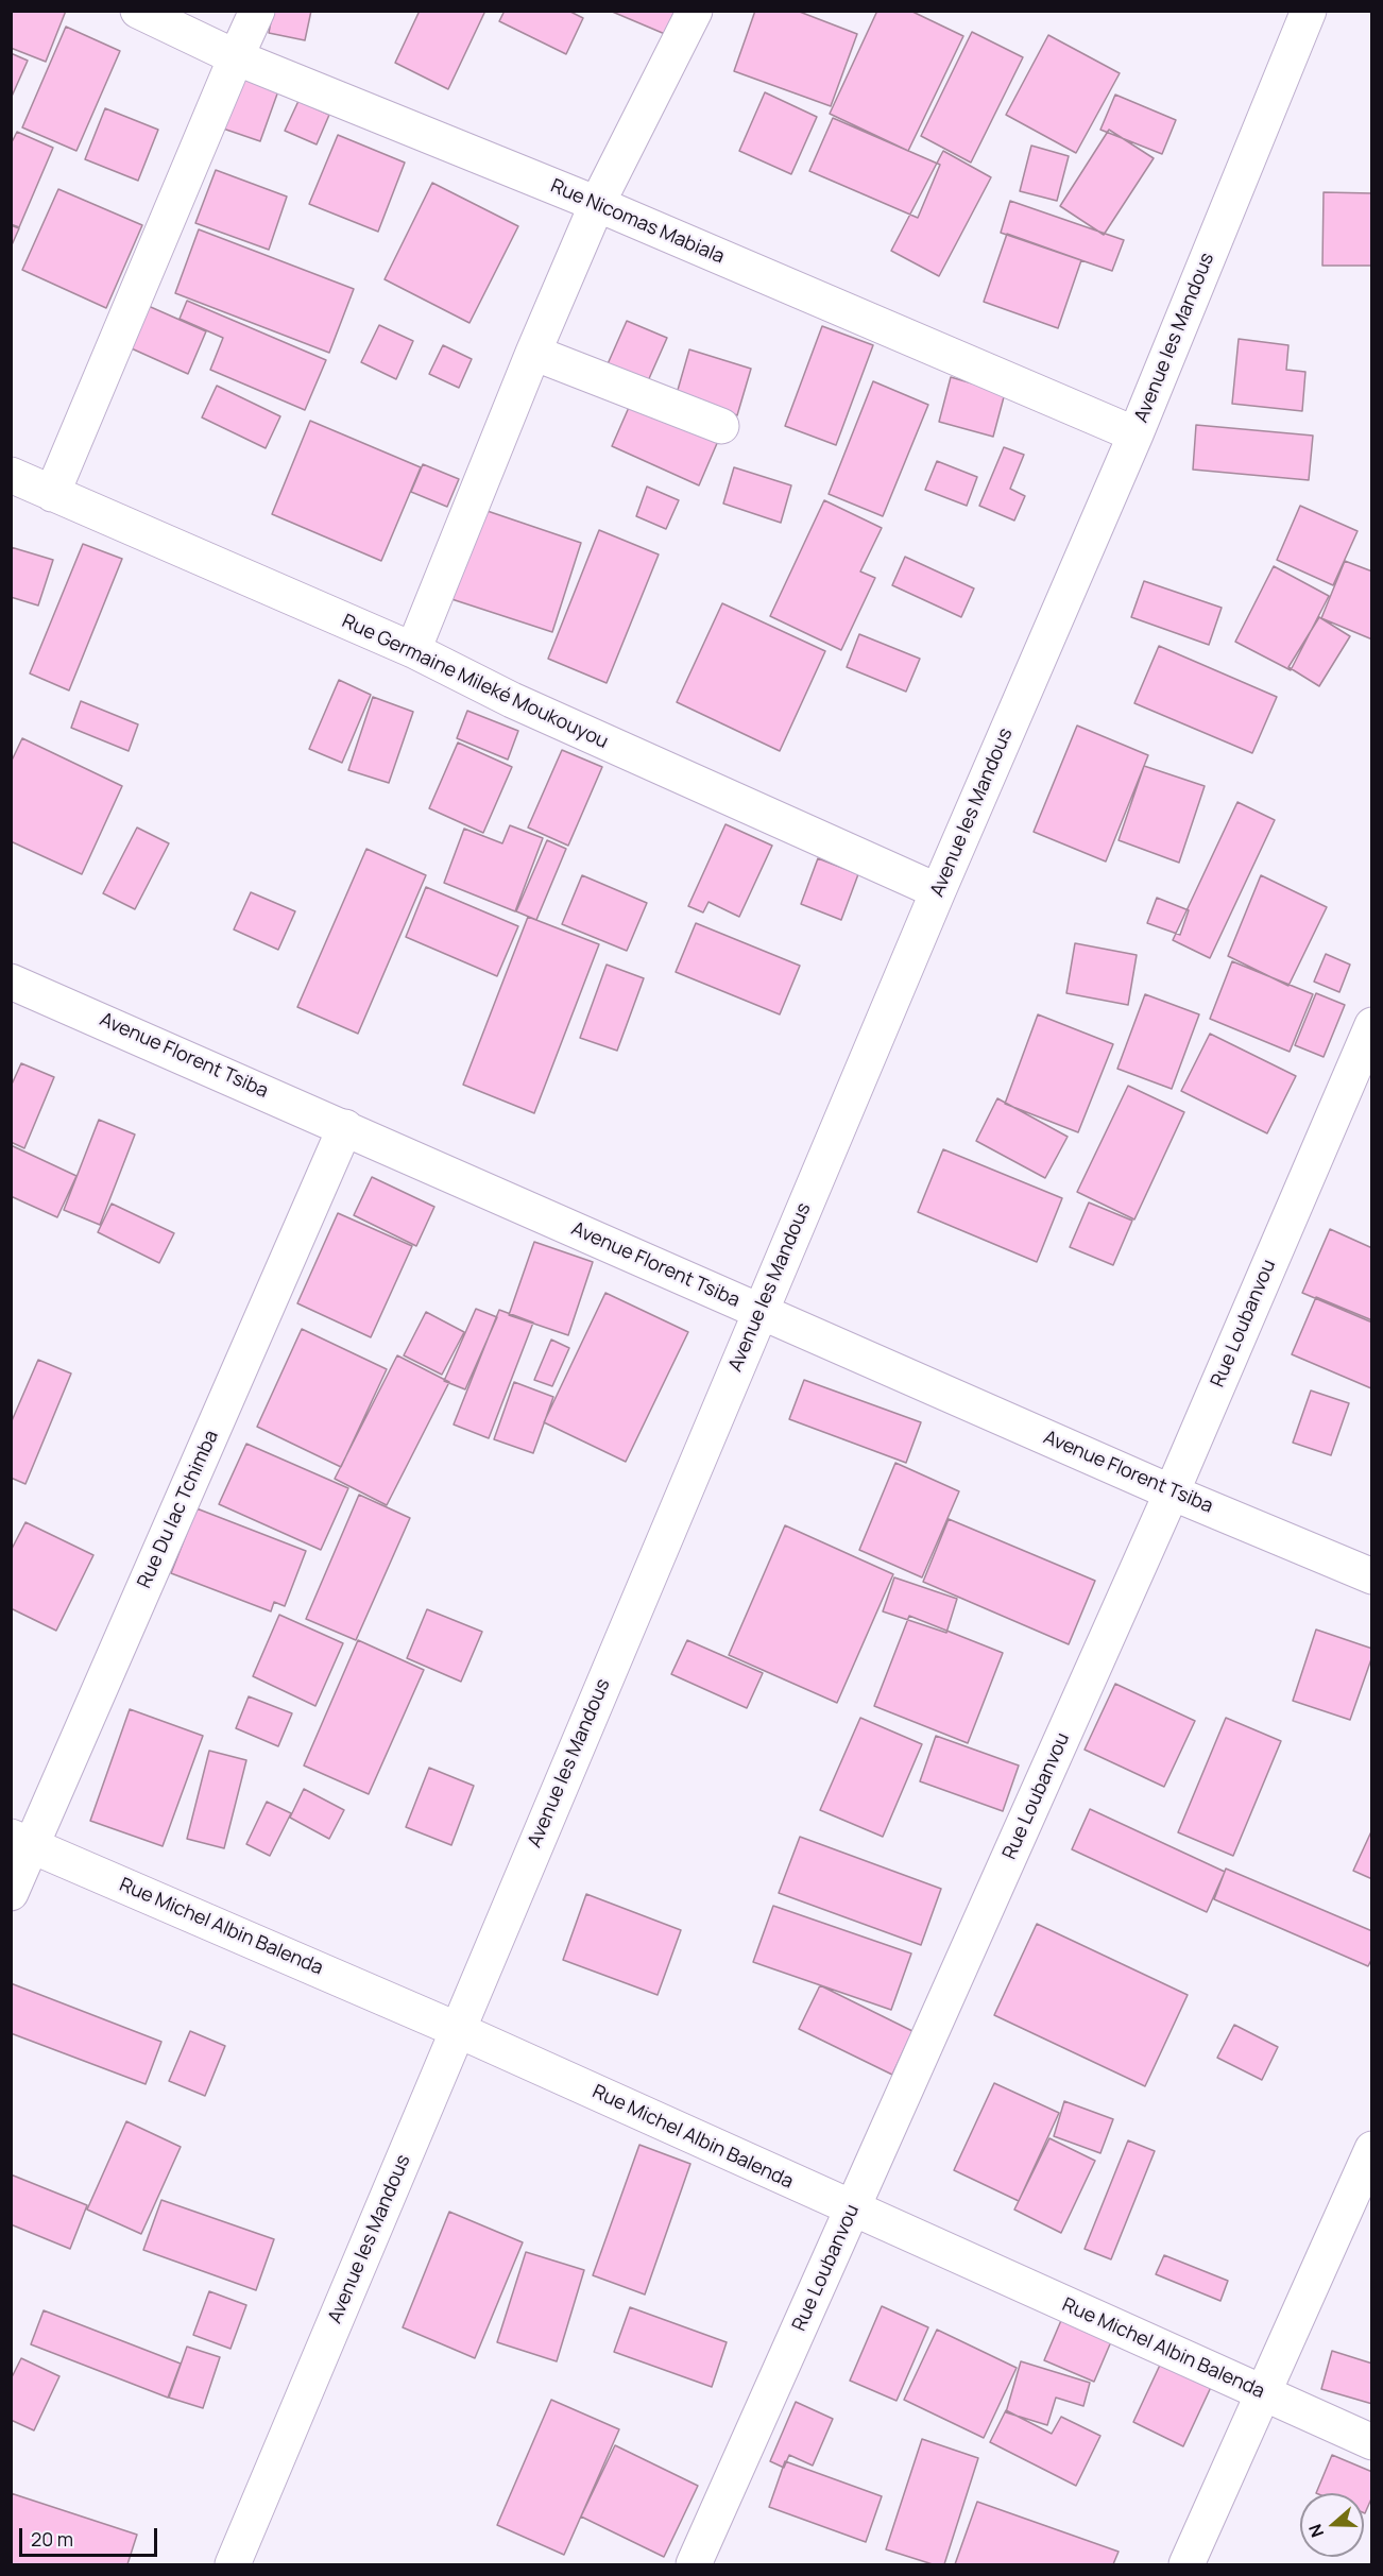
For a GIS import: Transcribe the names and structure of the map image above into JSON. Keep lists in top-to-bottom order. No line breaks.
{"streets":{"street":["Rue Nicomas Mabiala","Avenue les Mandous","Rue Germaine Mileké Moukouyou","Avenue Florent Tsiba","Rue Loubanvou","Rue Du lac Tchimba","Rue Michel Albin Balenda"]},"crossings":[["Rue Nicomas Mabiala","Avenue les Mandous"],["Avenue les Mandous","Rue Germaine Mileké Moukouyou"],["Avenue les Mandous","Avenue Florent Tsiba"],["Avenue les Mandous","Rue Michel Albin Balenda"],["Avenue Florent Tsiba","Rue Loubanvou"],["Avenue Florent Tsiba","Rue Du lac Tchimba"],["Rue Loubanvou","Rue Michel Albin Balenda"],["Rue Du lac Tchimba","Rue Michel Albin Balenda"]],"scale_bar":"20 m","north":"left"}
